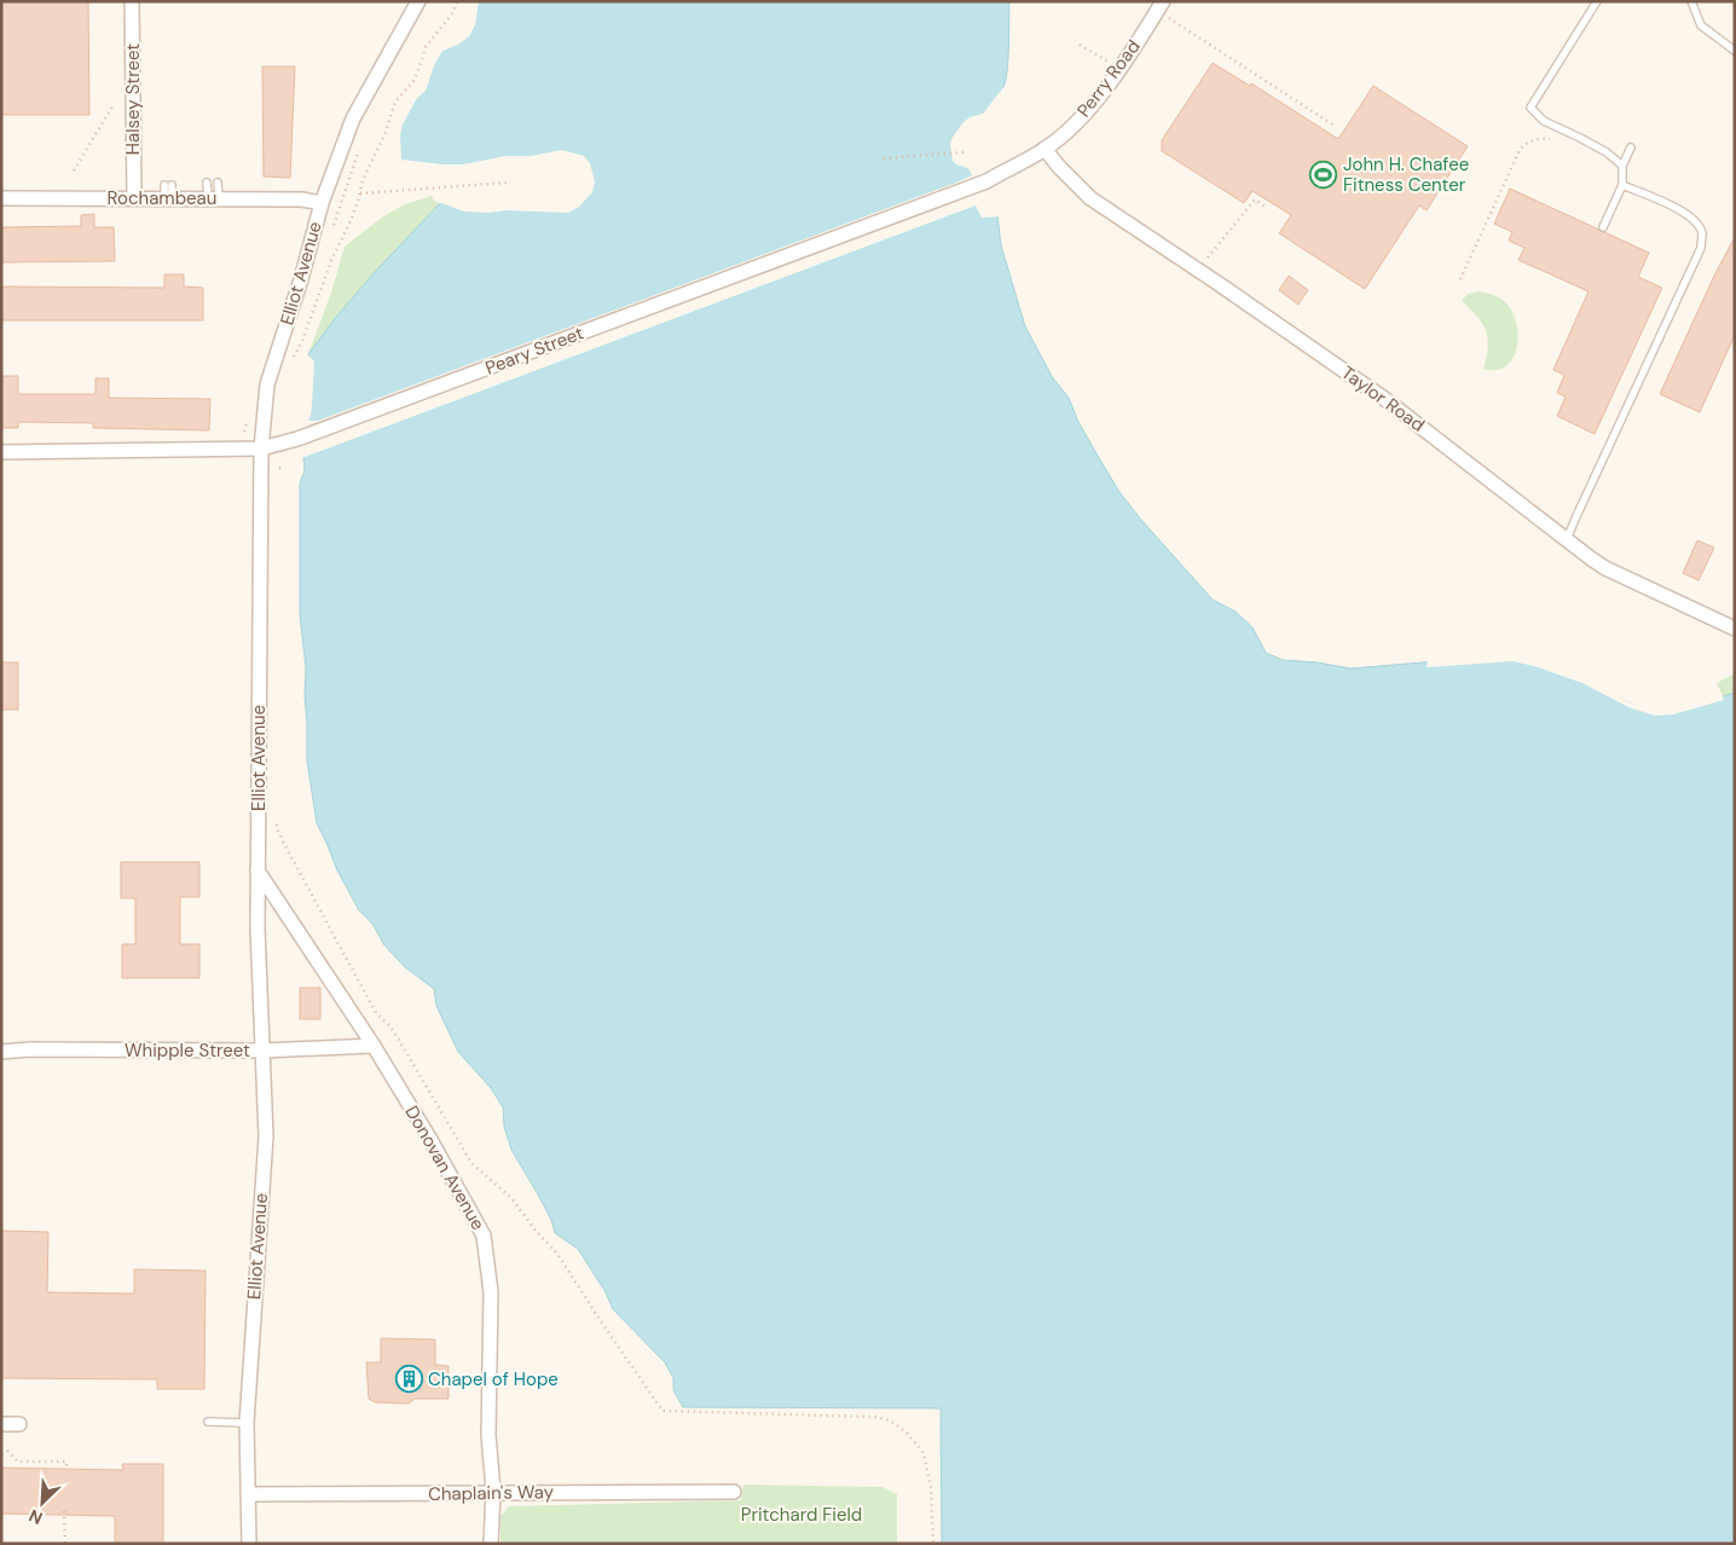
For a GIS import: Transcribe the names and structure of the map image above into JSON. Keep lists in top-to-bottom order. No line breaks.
{"streets":{"street":["Perry Road","Halsey Street","Rochambeau","Elliot Avenue","Peary Street","Taylor Road","Whipple Street","Donovan Avenue","Chaplain's Way"]},"crossings":[["Perry Road","Peary Street"],["Perry Road","Taylor Road"],["Halsey Street","Rochambeau"],["Rochambeau","Elliot Avenue"],["Elliot Avenue","Peary Street"],["Elliot Avenue","Whipple Street"],["Elliot Avenue","Donovan Avenue"],["Elliot Avenue","Chaplain's Way"],["Peary Street","Taylor Road"],["Whipple Street","Donovan Avenue"],["Donovan Avenue","Chaplain's Way"]],"parks":["Pritchard Field"],"places":{"sports":["John H. Chafee Fitness Center"],"building":["Chapel of Hope"]},"north":"bottom left"}
